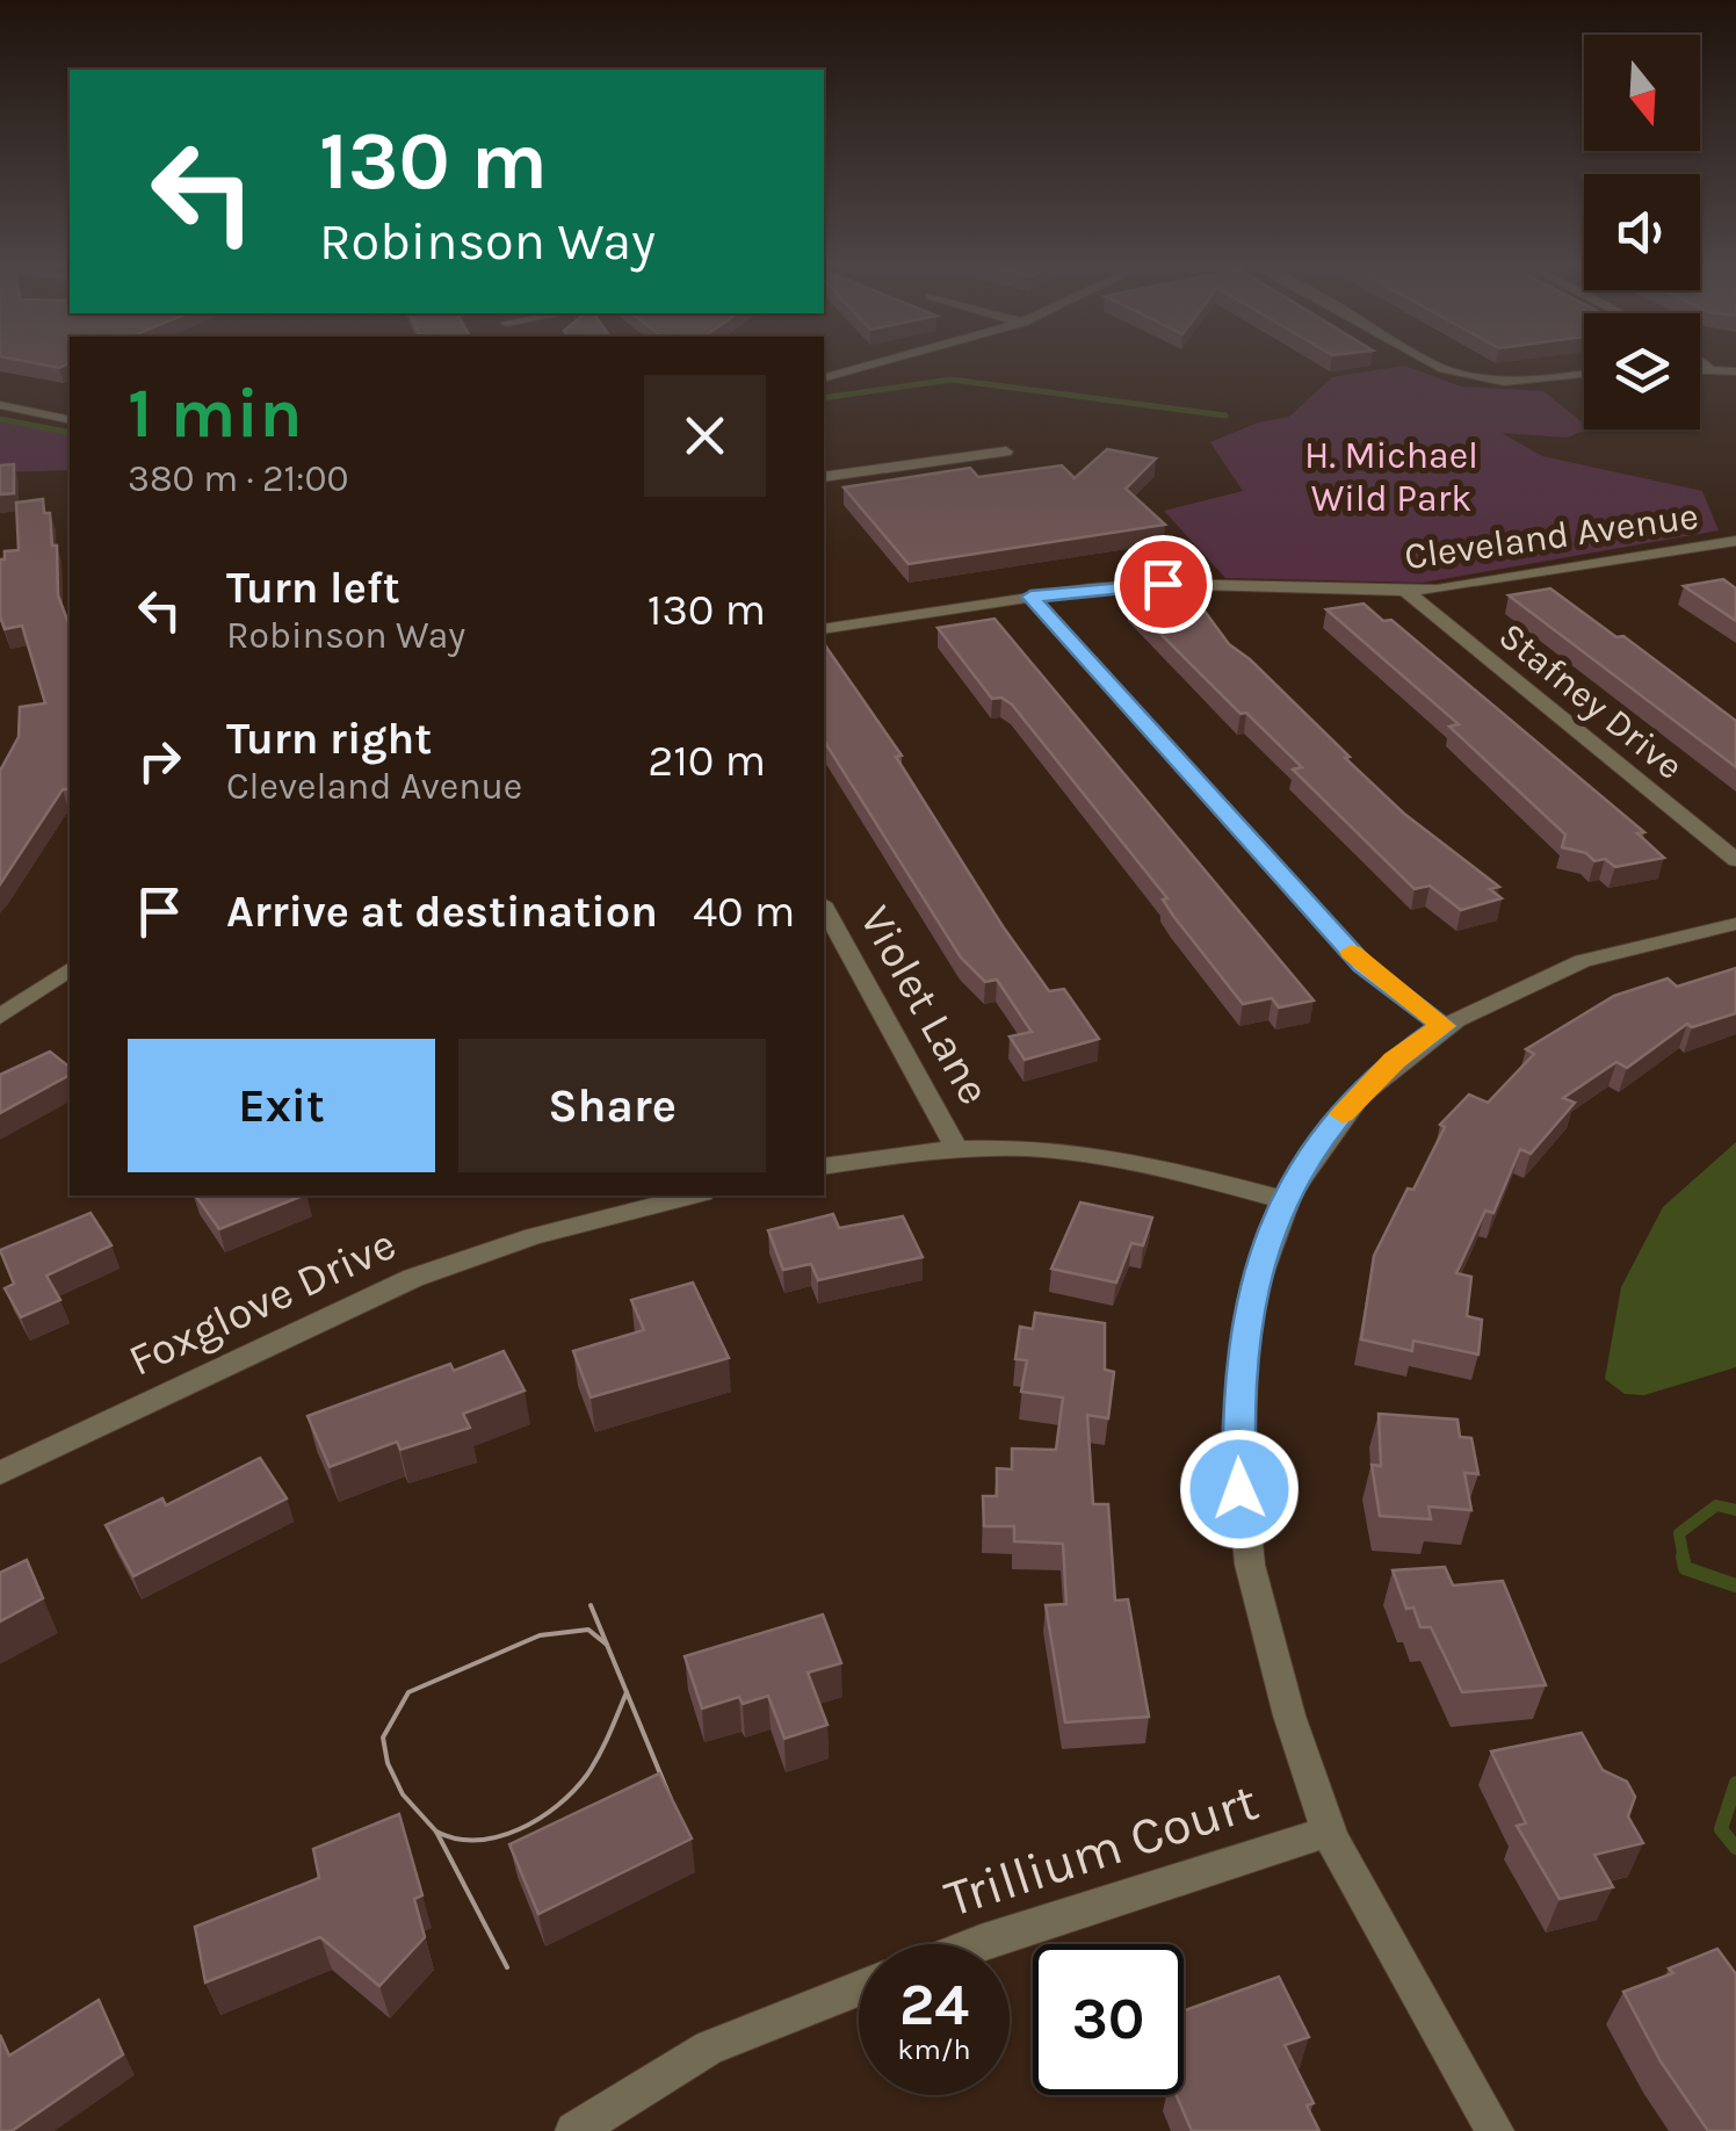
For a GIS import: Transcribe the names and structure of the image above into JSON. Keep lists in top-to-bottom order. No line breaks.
{"streets":{"street":["Cleveland Avenue","Stafney Drive","Violet Lane","Foxglove Drive","Trillium Court"]},"crossings":[["Cleveland Avenue","Stafney Drive"]],"parks":["H. Michael Wild Park"],"north":"bottom","page":{"turn":["130 m","Robinson Way"],"heading":["1 min","380 m · 21:00"],"list":[{"name":"Turn left","note":"Robinson Way","value":"130 m"},{"name":"Turn right","note":"Cleveland Avenue","value":"210 m"},{"name":"Arrive at destination","value":"40 m"}],"buttons":["Exit","Share"],"speed":"24 km/h","limit":"30"}}
